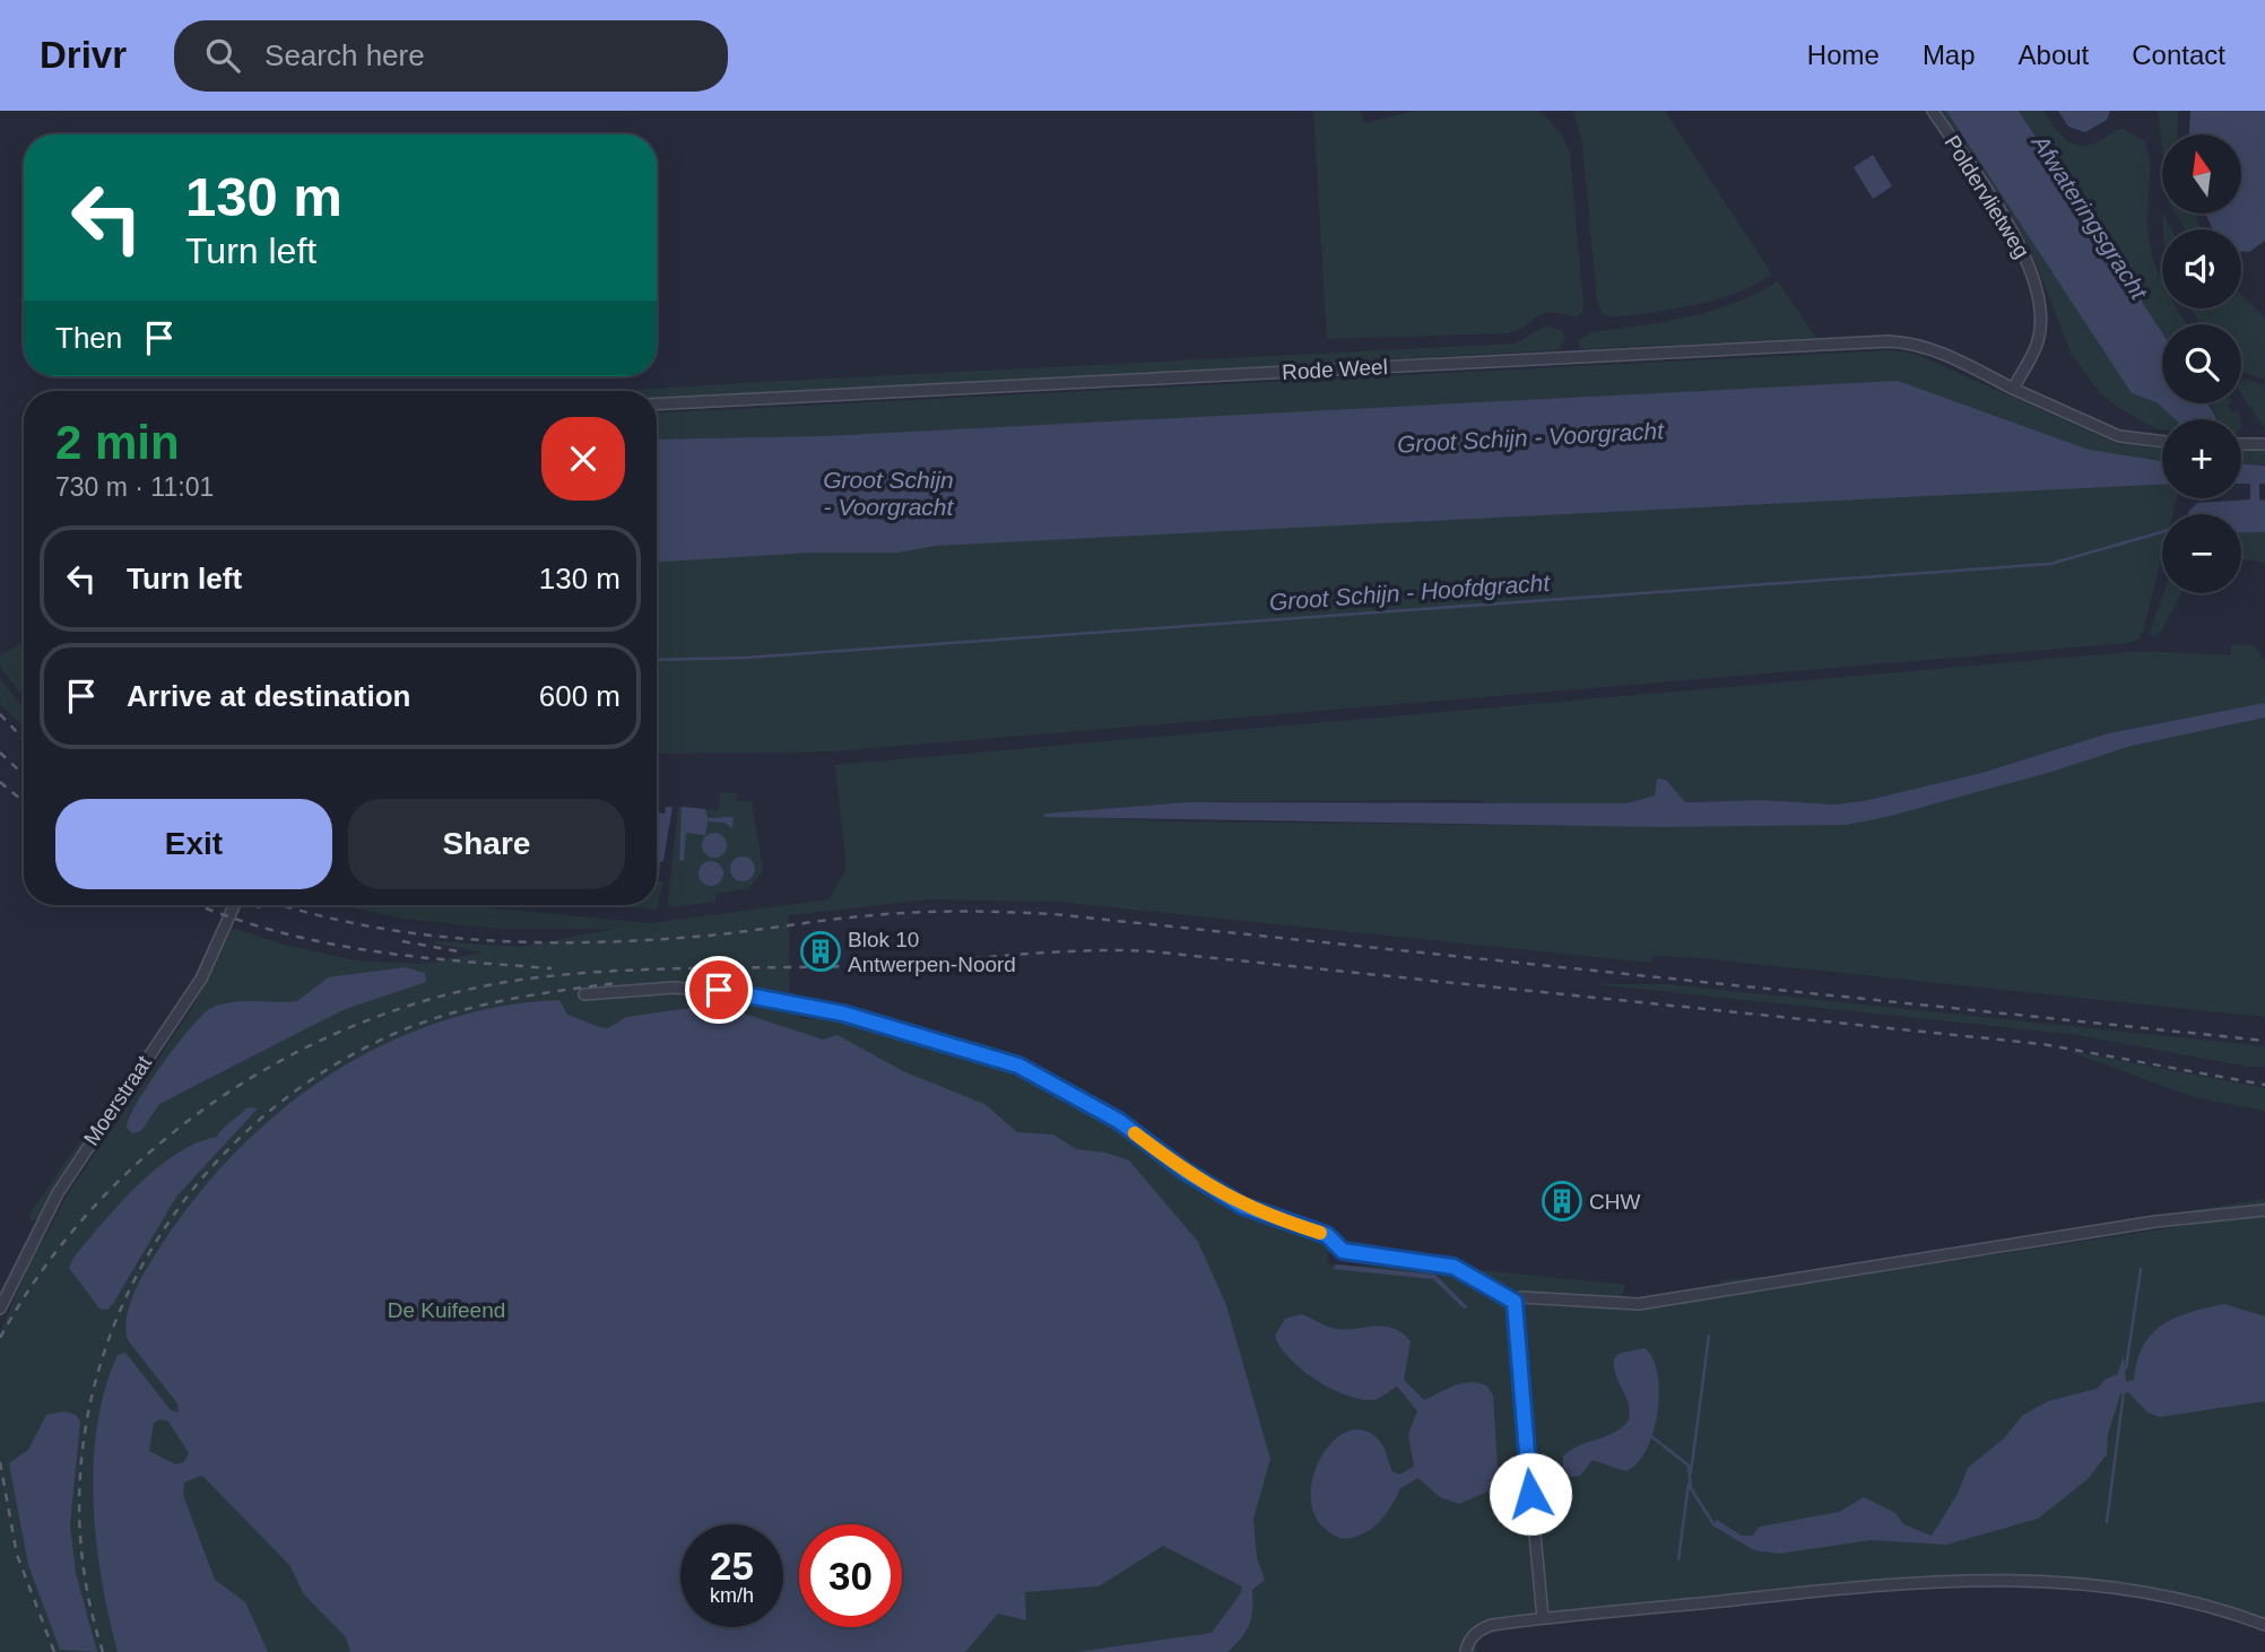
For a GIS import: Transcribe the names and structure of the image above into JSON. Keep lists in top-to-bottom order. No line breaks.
{"streets":{"street":["Poldervlietweg","Rode Weel","Moerstraat"]},"crossings":[["Poldervlietweg","Rode Weel"]],"water":["Afwateringsgracht","Groot Schijn - Voorgracht","Groot Schijn - Hoofdgracht"],"parks":["De Kuifeend"],"places":{"building":["Blok 10 Antwerpen-Noord","CHW"]},"north":"top","page":{"header":"Drivr","search":"Search here","nav":["Home","Map","About","Contact"],"map_buttons":["+","−"],"turn":["130 m","Turn left"],"then":"Then","heading":["2 min","730 m · 11:01"],"list":[{"name":"Turn left","value":"130 m"},{"name":"Arrive at destination","value":"600 m"}],"buttons":["Exit","Share"],"speed":"25 km/h","limit":"30"}}
